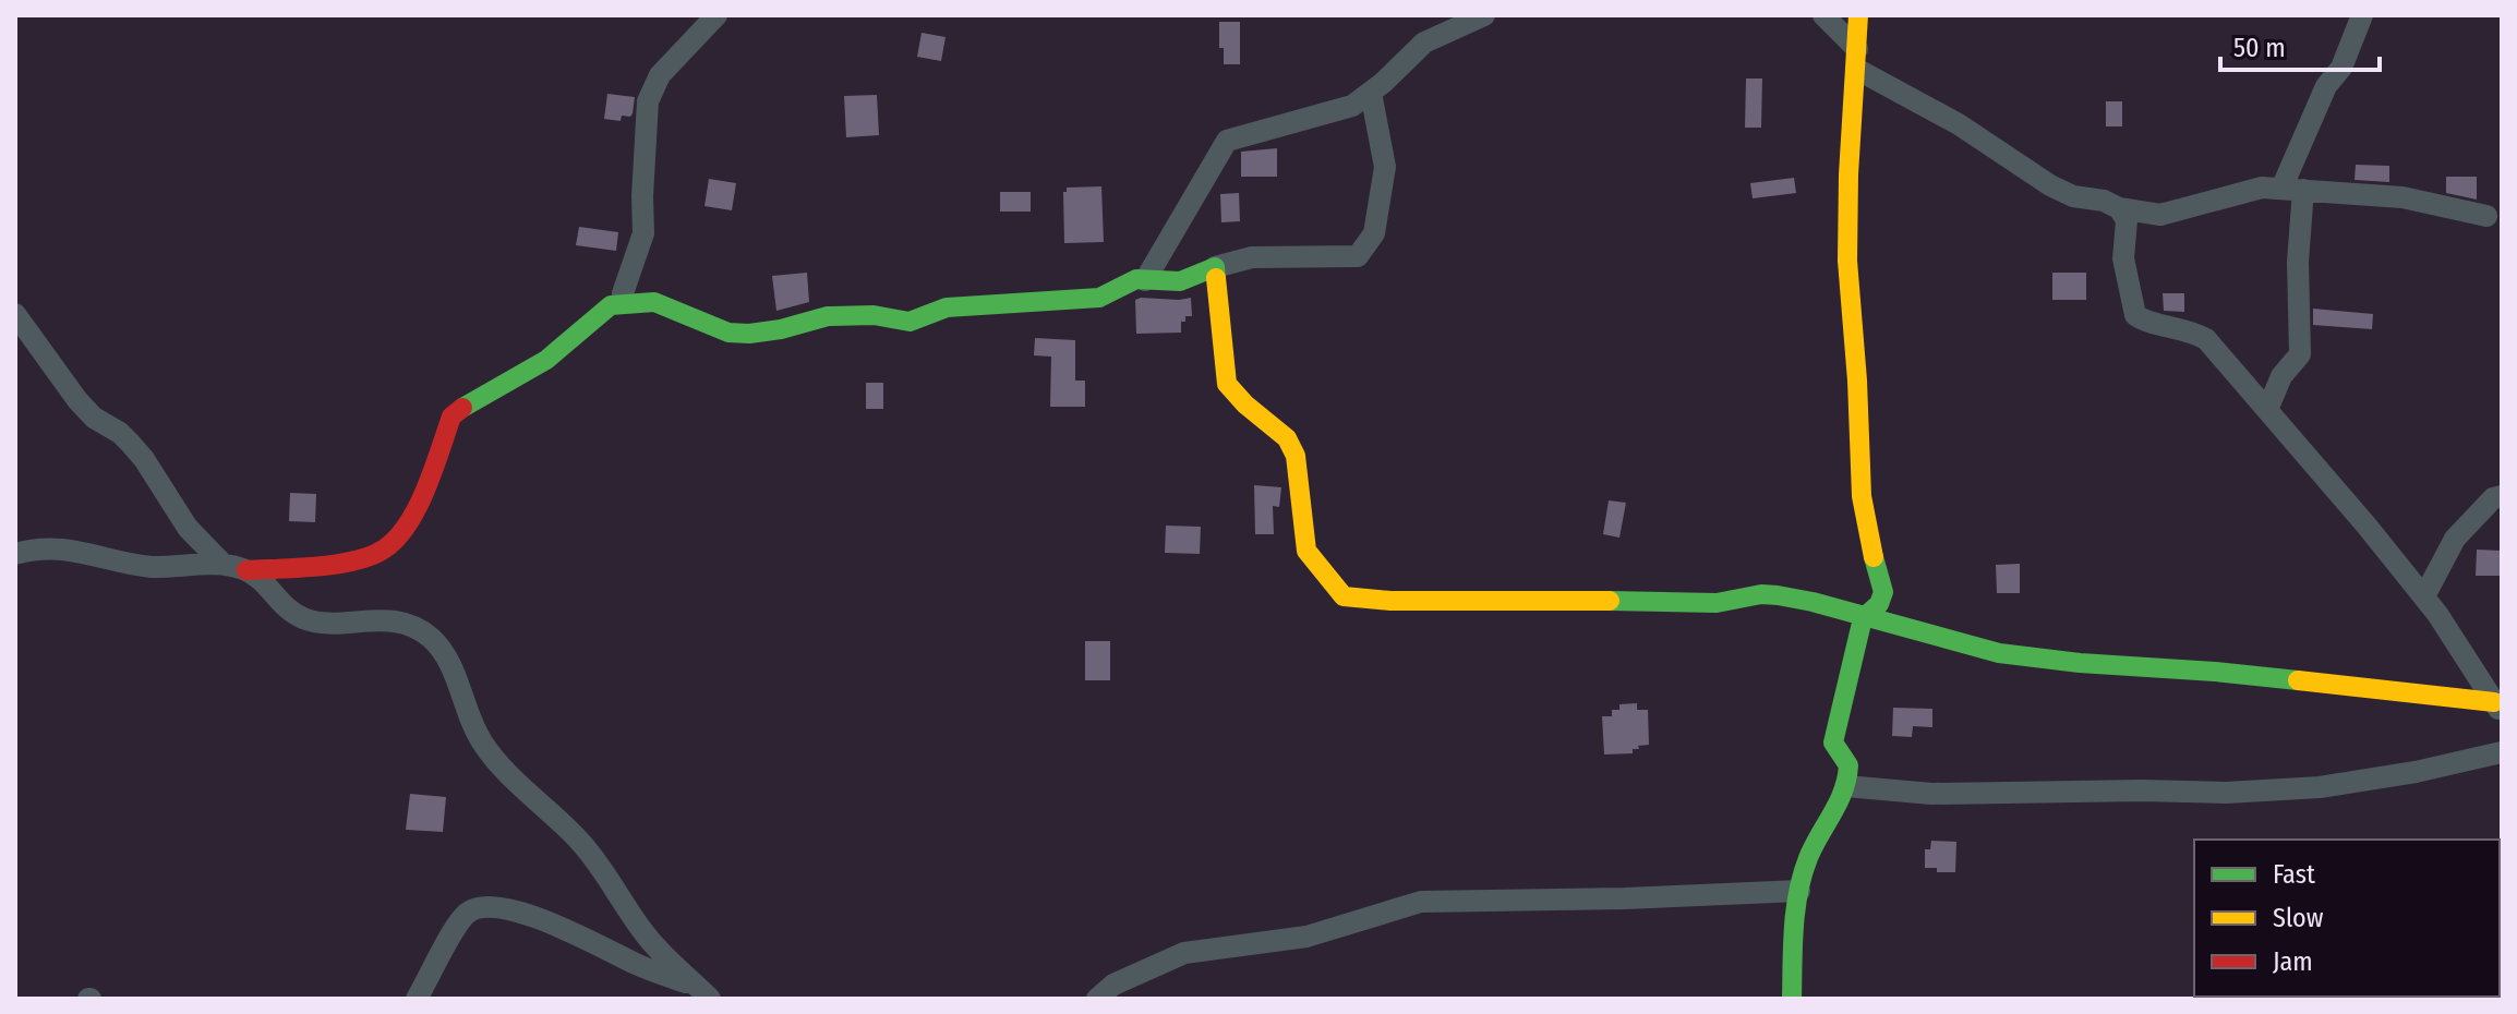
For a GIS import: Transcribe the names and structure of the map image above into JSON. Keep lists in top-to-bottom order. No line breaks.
{"legend":["Fast","Slow","Jam"],"scale_bar":"50 m"}
